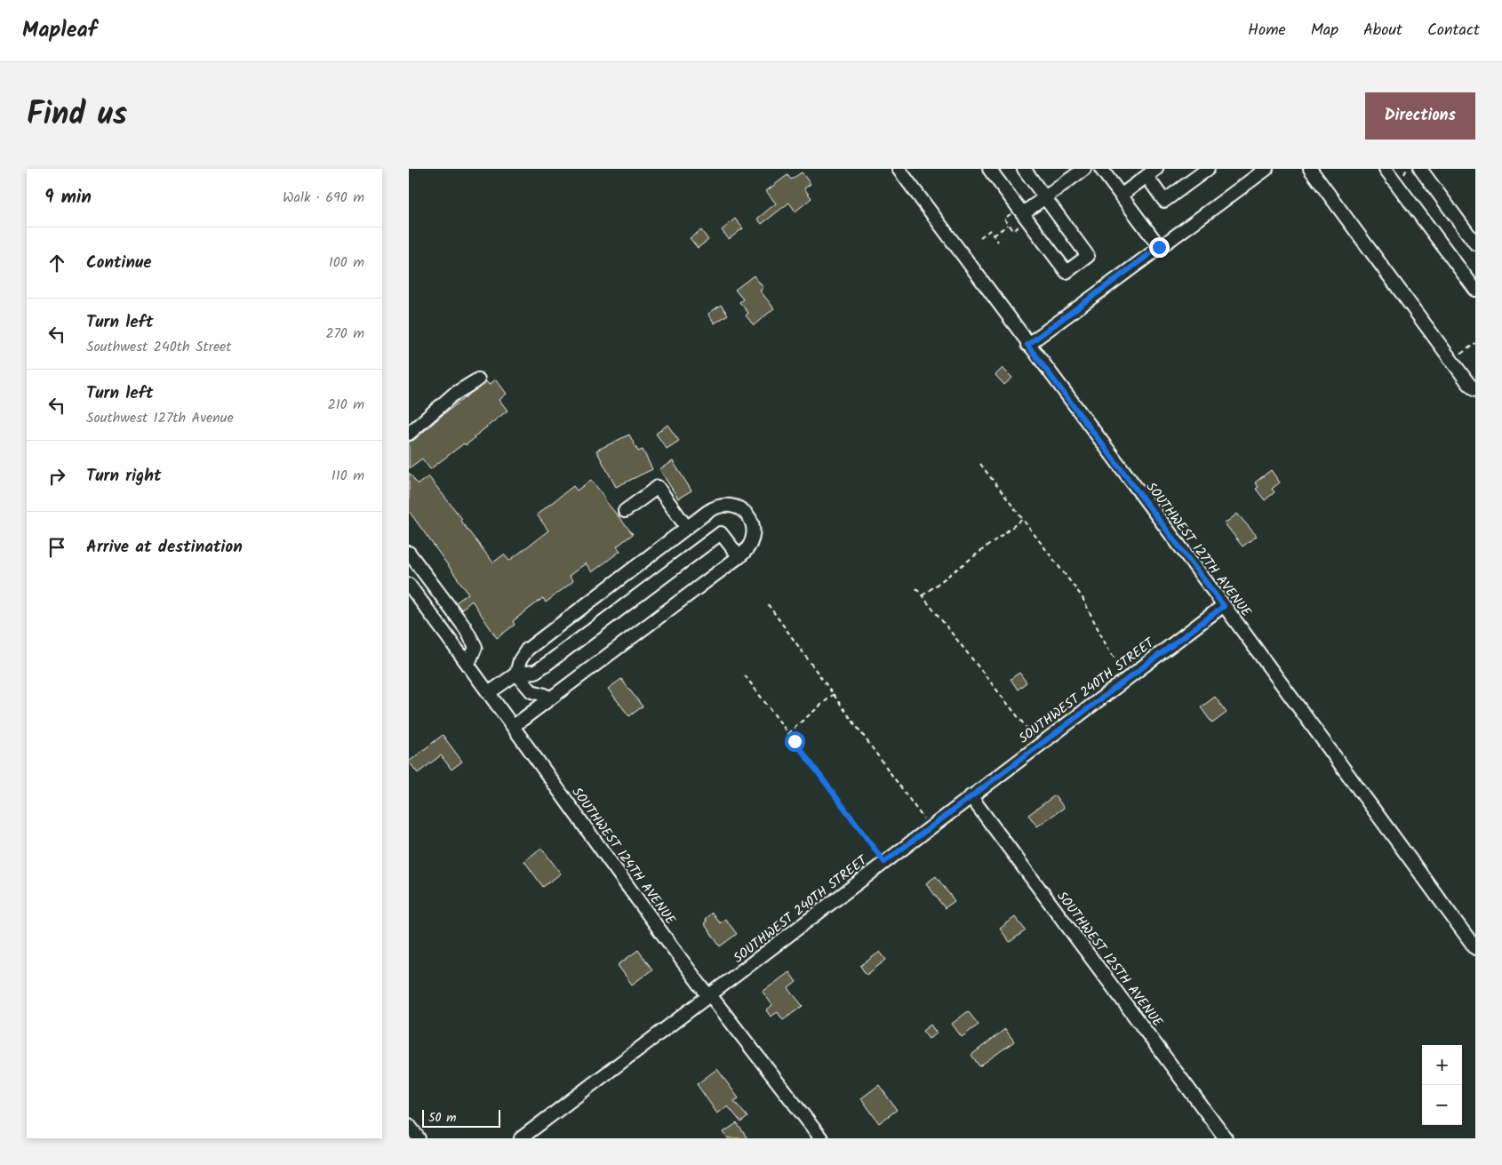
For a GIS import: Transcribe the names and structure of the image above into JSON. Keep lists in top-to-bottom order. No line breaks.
{"streets":{"street":["SOUTHWEST 127TH AVENUE","SOUTHWEST 240TH STREET","SOUTHWEST 124TH AVENUE","SOUTHWEST 125TH AVENUE"]},"crossings":[["SOUTHWEST 127TH AVENUE","SOUTHWEST 240TH STREET"],["SOUTHWEST 240TH STREET","SOUTHWEST 124TH AVENUE"],["SOUTHWEST 240TH STREET","SOUTHWEST 125TH AVENUE"]],"scale_bar":"50 m","page":{"header":"Mapleaf","nav":["Home","Map","About","Contact"],"title":"Find us","buttons":"Directions","heading":["9 min","Walk · 690 m"],"list":[["Continue","100 m"],["Turn left","Southwest 240th Street","270 m"],["Turn left","Southwest 127th Avenue","210 m"],["Turn right","110 m"],"Arrive at destination"],"map_buttons":["+","−"],"scale":"50 m"}}
